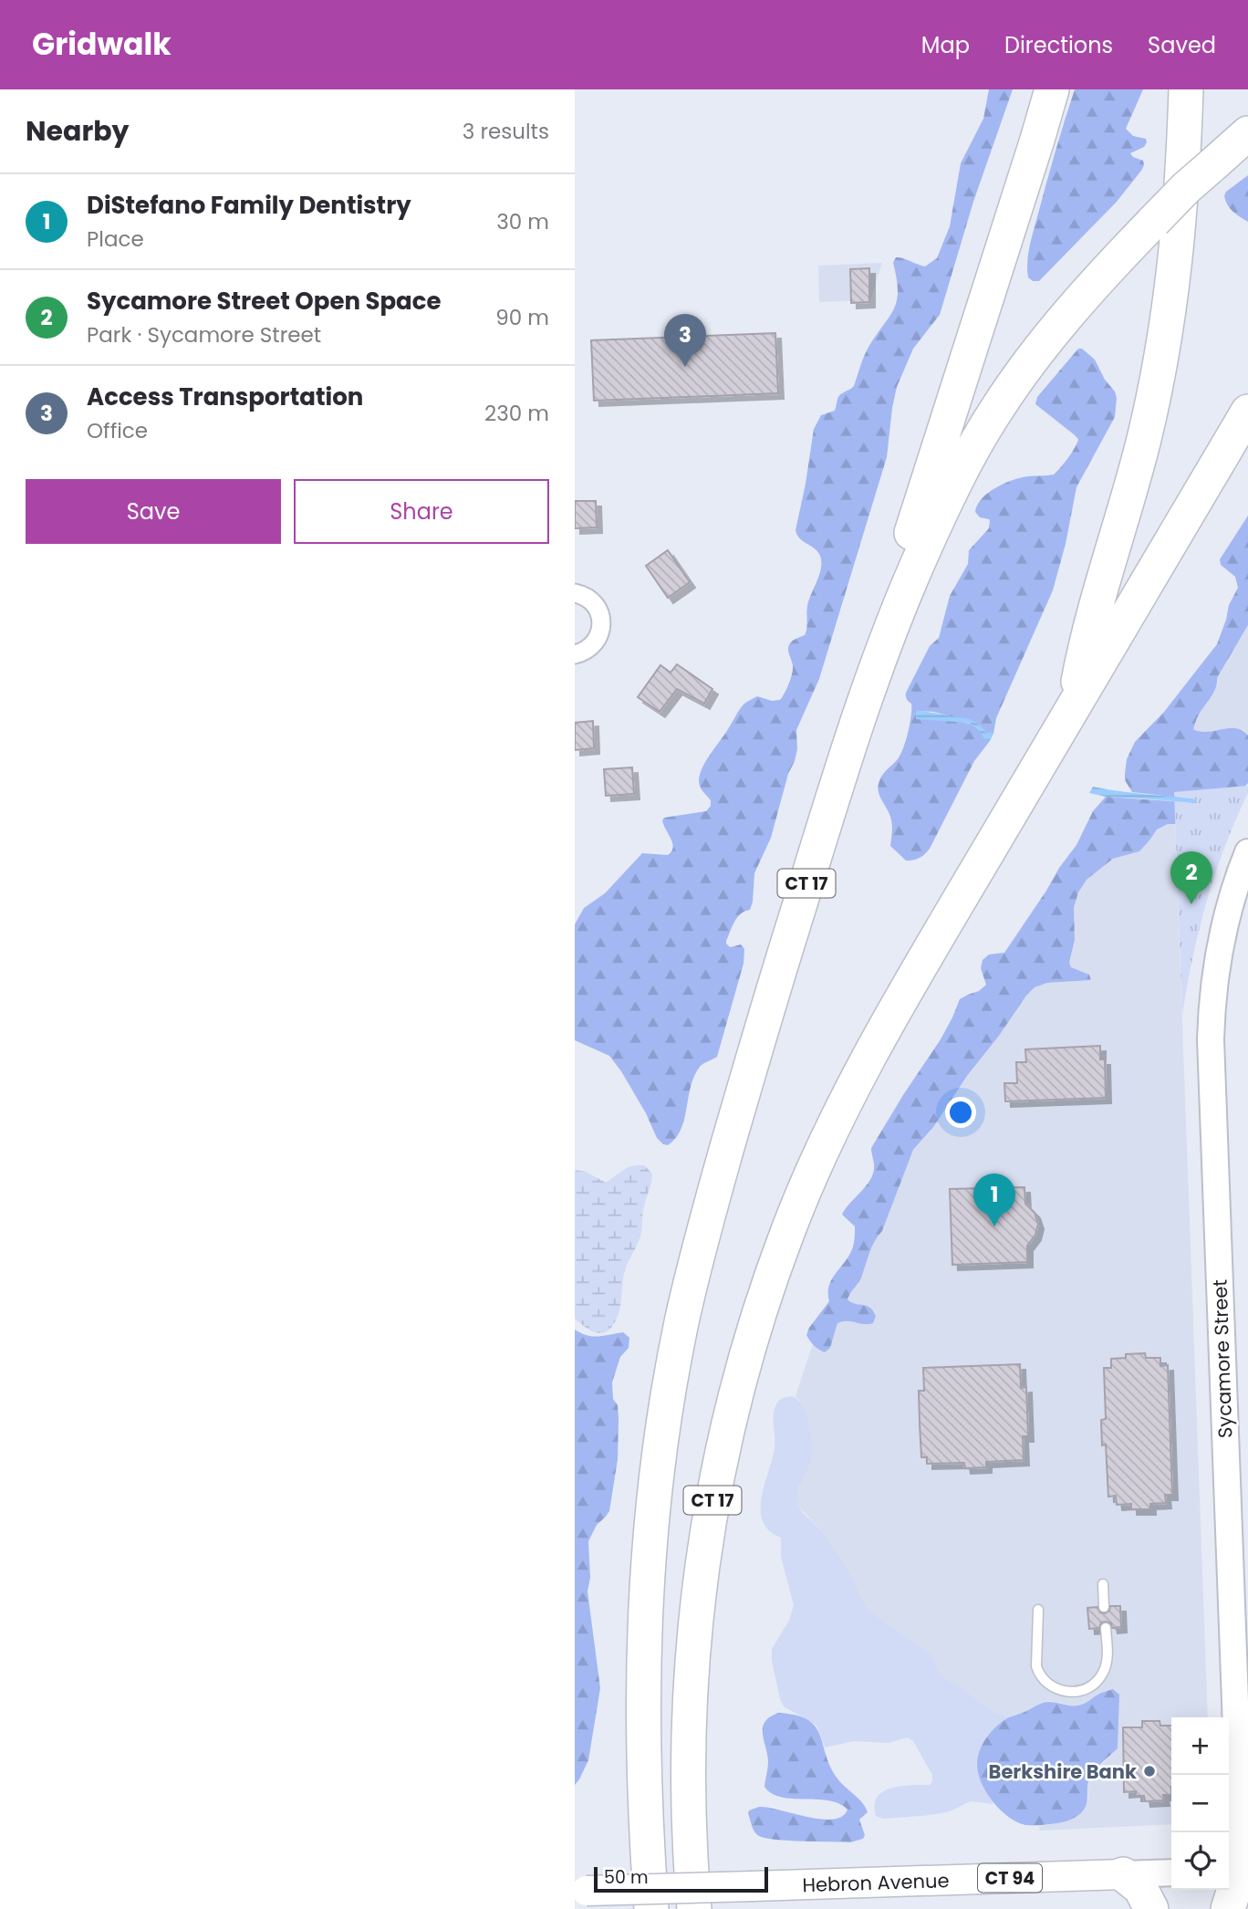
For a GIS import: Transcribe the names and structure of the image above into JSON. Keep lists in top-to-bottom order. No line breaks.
{"streets":{"highway":["CT 17"],"main road":["CT 94","Hebron Avenue"],"street":["Sycamore Street"]},"places":["Berkshire Bank"],"scale_bar":"50 m","page":{"header":"Gridwalk","nav":["Map","Directions","Saved"],"heading":["Nearby","3 results"],"list":[{"mark":"1","name":"DiStefano Family Dentistry","note":"Place","value":"30 m"},{"mark":"2","name":"Sycamore Street Open Space","note":"Park · Sycamore Street","value":"90 m"},{"mark":"3","name":"Access Transportation","note":"Office","value":"230 m"}],"pins":["3","2","1"],"buttons":["Save","Share"],"map_buttons":["+","−"],"scale":"50 m"}}
